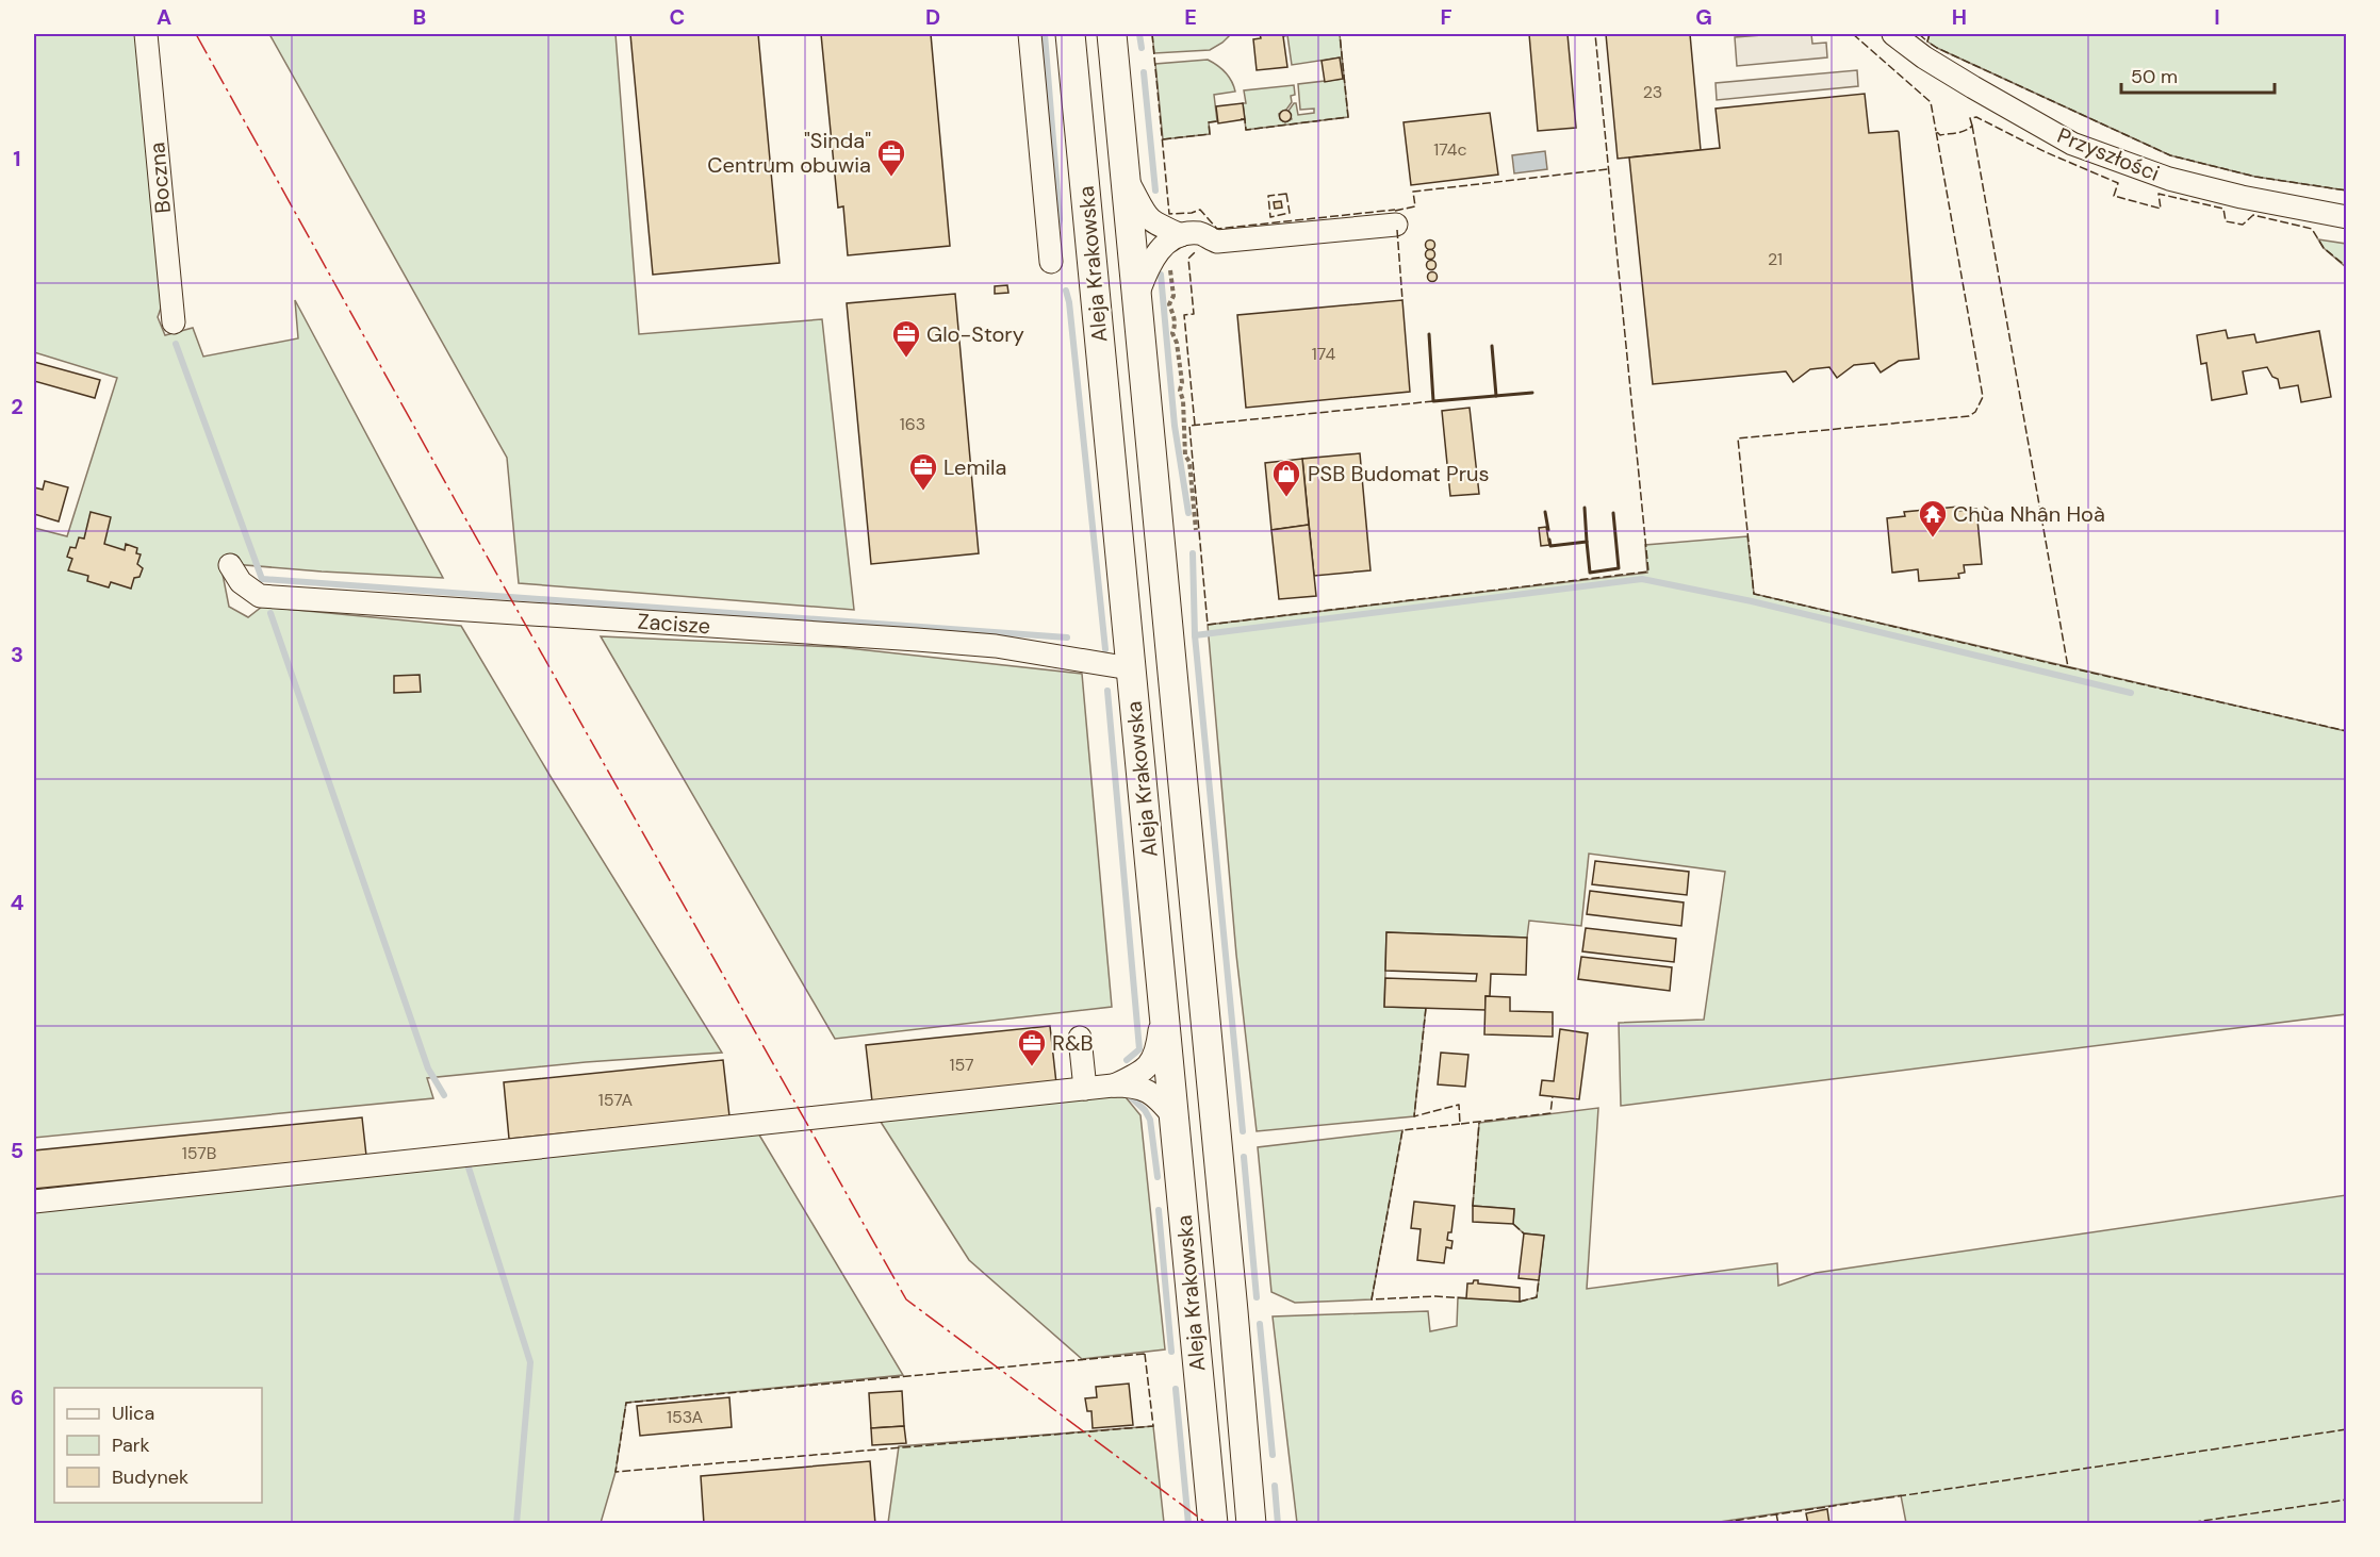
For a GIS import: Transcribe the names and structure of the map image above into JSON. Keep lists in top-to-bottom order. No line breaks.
{"streets":{"main road":["Aleja Krakowska"],"street":["Przyszłości","Boczna","Zacisze"]},"crossings":[["Aleja Krakowska","Zacisze"]],"places":{"office":["\"Sinda\" Centrum obuwia","Glo-Story","Lemila","R&B"],"shop":["PSB Budomat Prus"],"temple":["Chùa Nhân Hoà"]},"house_numbers":["23","174c","21","174","163","157","157A","157B","153A"],"legend":["Ulica","Park","Budynek"],"scale_bar":"50 m","grid":{"columns":["A","B","C","D","E","F","G","H","I"],"rows":["1","2","3","4","5","6"]}}
